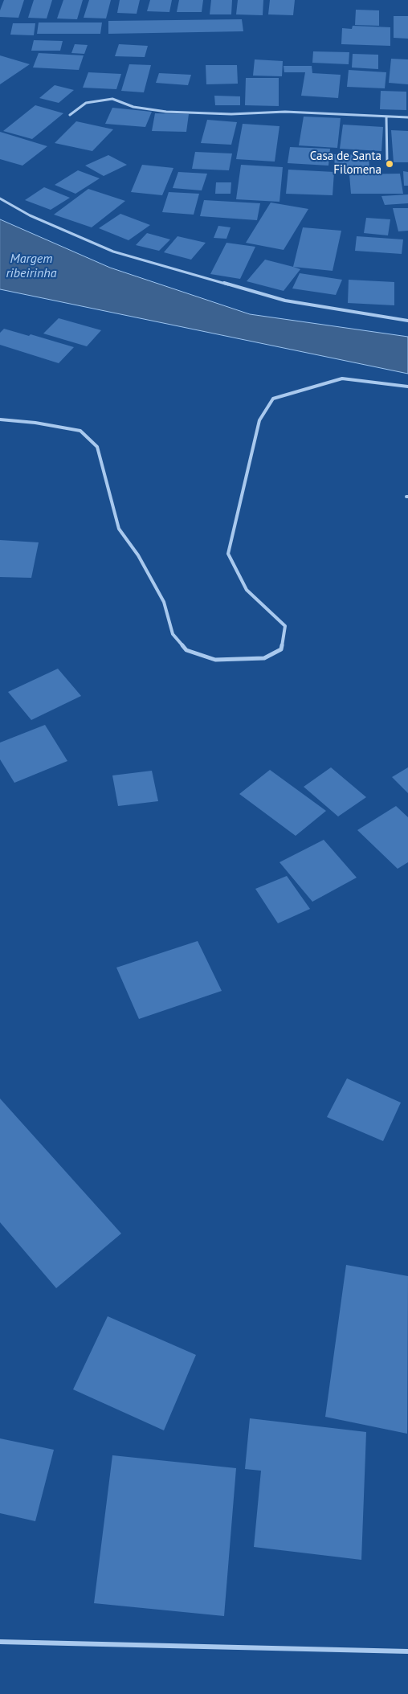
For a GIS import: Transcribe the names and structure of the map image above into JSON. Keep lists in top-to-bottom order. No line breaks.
{"water":["Margem ribeirinha"],"places":["Casa de Santa Filomena"]}
